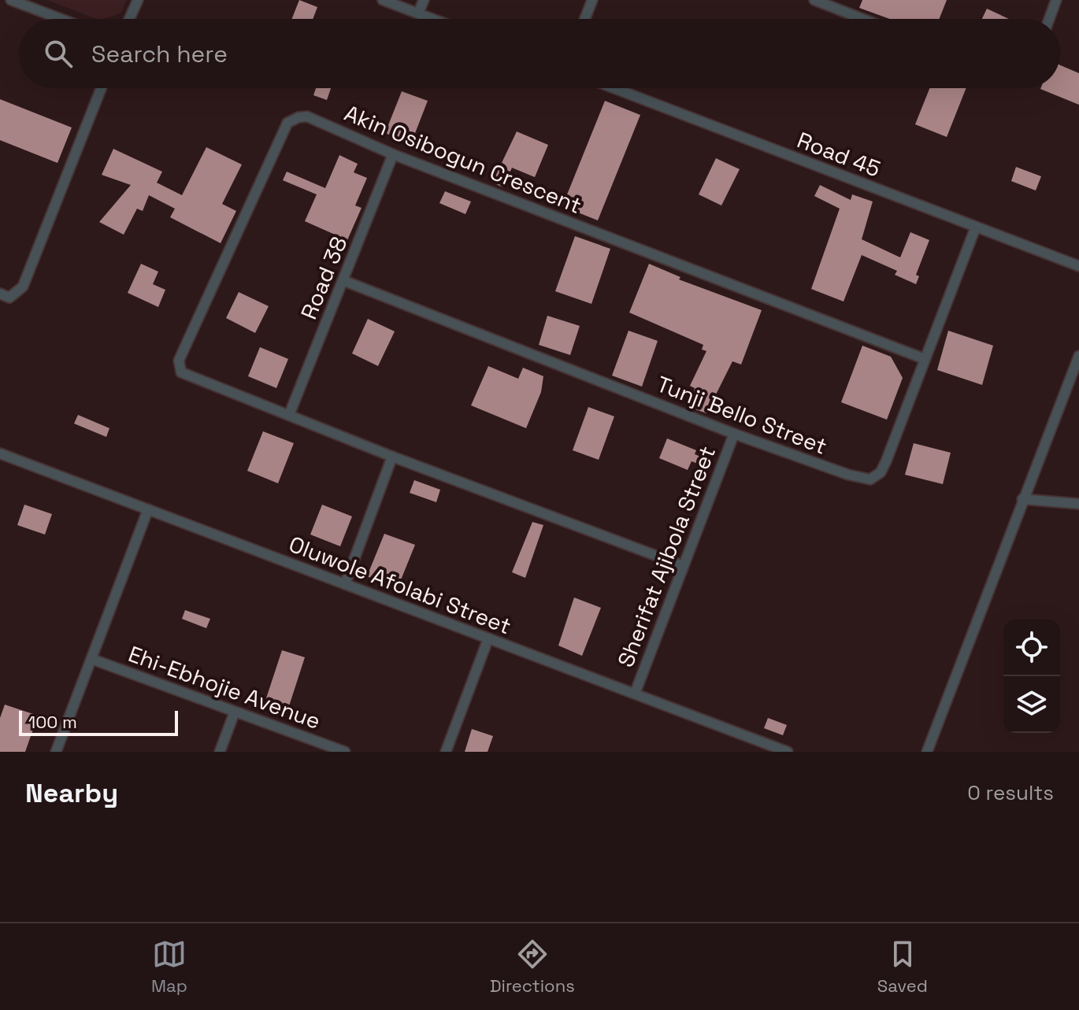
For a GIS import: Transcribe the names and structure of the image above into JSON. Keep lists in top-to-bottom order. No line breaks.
{"streets":{"street":["Road 45","Akin Osibogun Crescent","Road 38","Tunji Bello Street","Sherifat Ajibola Street","Oluwole Afolabi Street","Ehi-Ebhojie Avenue"]},"crossings":[["Road 45","Tunji Bello Street"],["Akin Osibogun Crescent","Road 38"],["Akin Osibogun Crescent","Tunji Bello Street"],["Akin Osibogun Crescent","Sherifat Ajibola Street"],["Road 38","Tunji Bello Street"],["Tunji Bello Street","Sherifat Ajibola Street"],["Sherifat Ajibola Street","Oluwole Afolabi Street"]],"scale_bar":"100 m","page":{"search":"Search here","scale":"100 m","heading":["Nearby","0 results"],"nav":["Map","Directions","Saved"]}}
